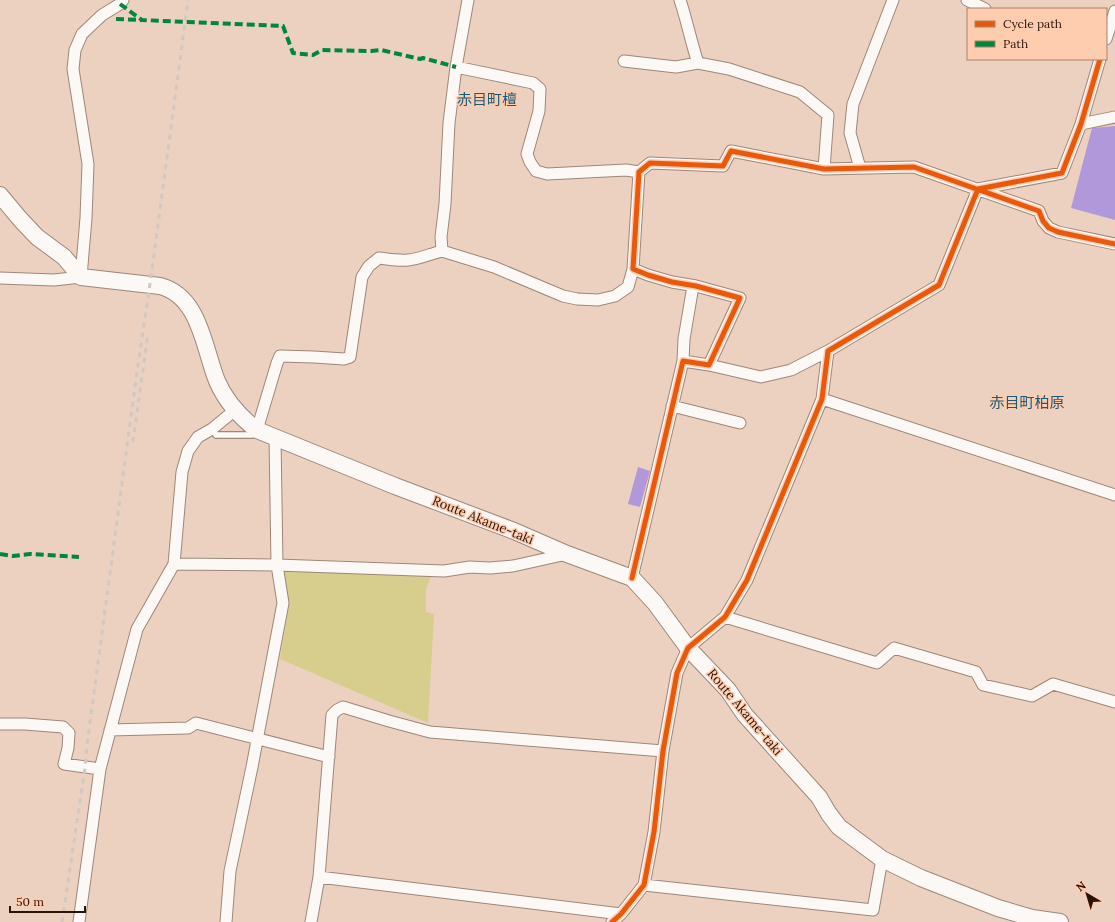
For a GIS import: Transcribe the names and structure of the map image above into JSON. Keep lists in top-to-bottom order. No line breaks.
{"streets":{"main road":["Route Akame-taki"]},"districts":["赤目町檀","赤目町柏原"],"legend":["Cycle path","Path"],"scale_bar":"50 m","north":"top left"}
